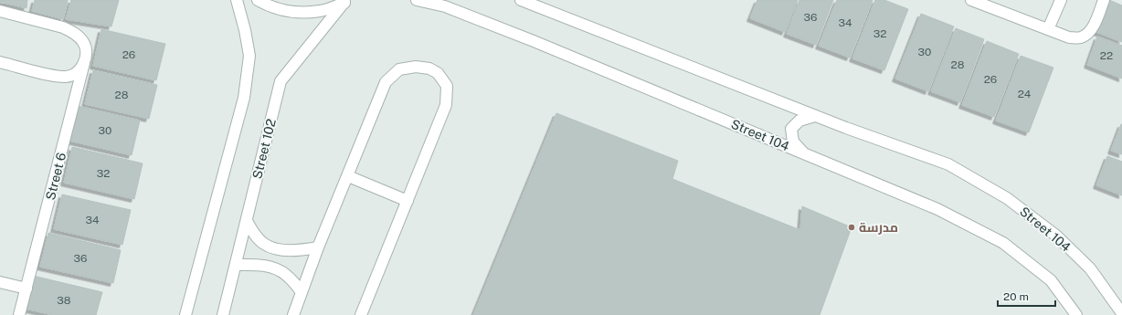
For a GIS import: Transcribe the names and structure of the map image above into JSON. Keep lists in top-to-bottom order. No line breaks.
{"streets":{"street":["Street 104","Street 102","Street 6"]},"places":["مدرسة"],"house_numbers":["36","34","32","30","26","22","28","26","24","28","30","32","34","36","38"],"scale_bar":"20 m"}
